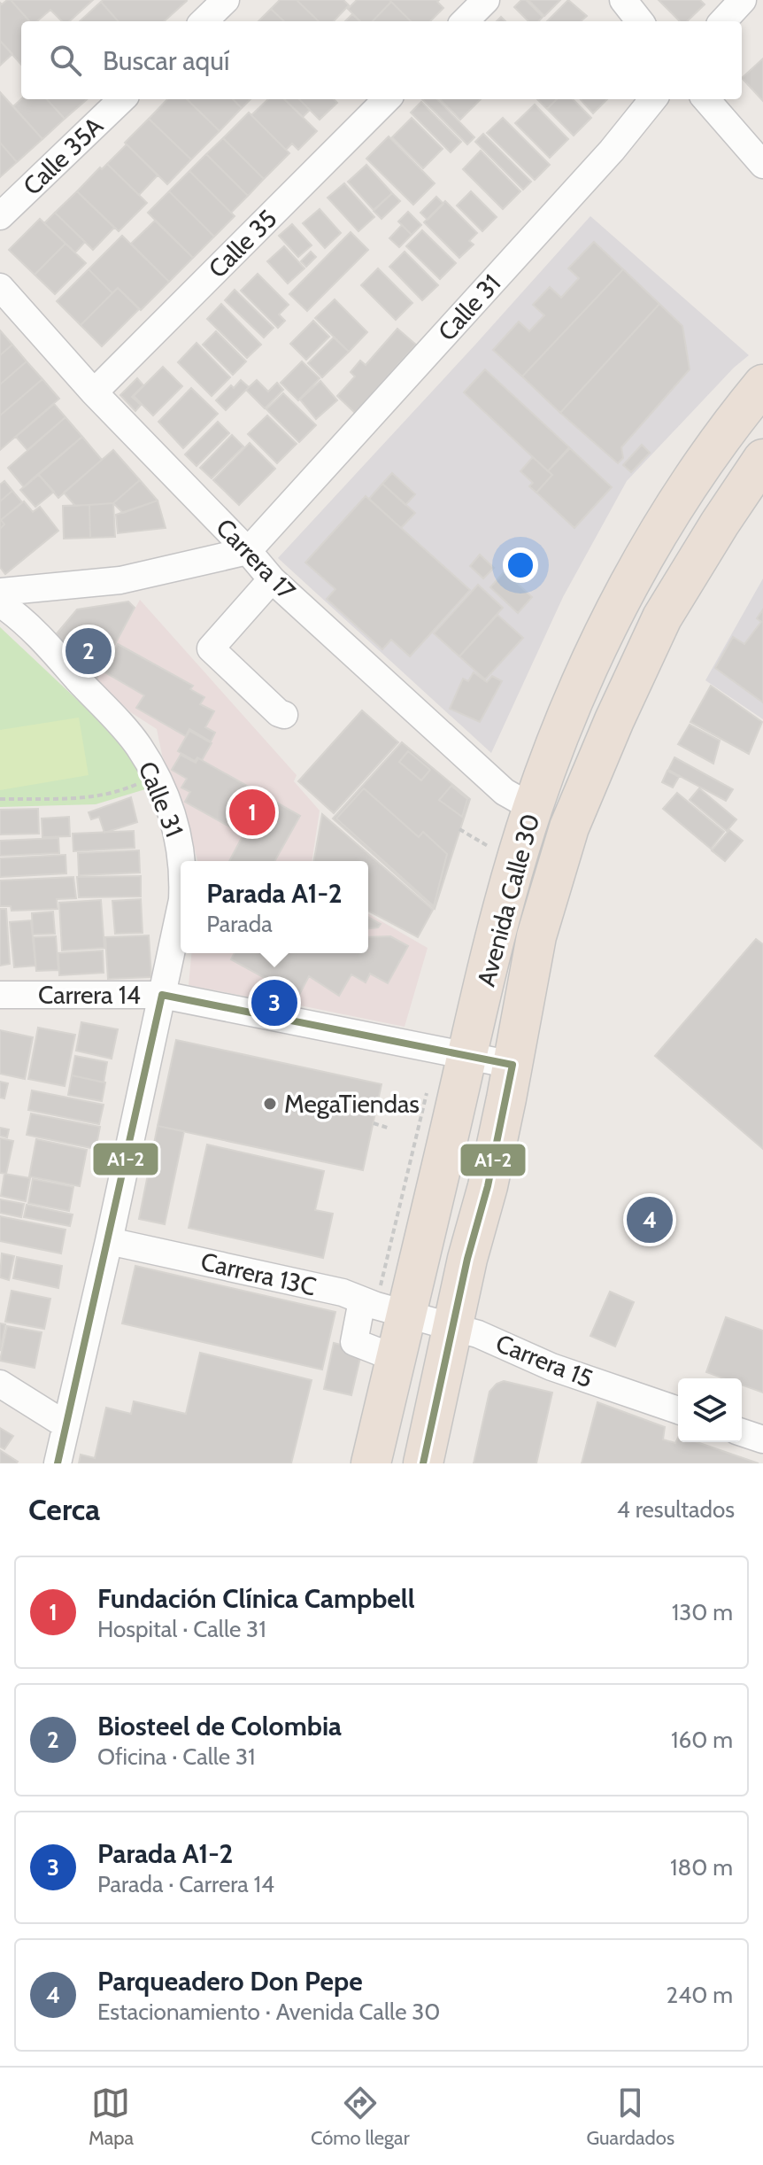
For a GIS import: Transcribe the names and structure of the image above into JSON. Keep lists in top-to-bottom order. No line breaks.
{"streets":{"highway":["Avenida Calle 30"],"street":["Calle 35A","Calle 35","Calle 31","Carrera 17","Carrera 14","Carrera 13C","Carrera 15"]},"crossings":[["Calle 35","Carrera 17"],["Calle 31","Carrera 17"],["Calle 31","Carrera 14"],["Calle 31","Carrera 13C"],["Carrera 17","Avenida Calle 30"],["Avenida Calle 30","Carrera 14"],["Avenida Calle 30","Carrera 13C"],["Avenida Calle 30","Carrera 15"],["Carrera 13C","Carrera 15"]],"places":["MegaTiendas"],"lines":["transit line A1-2"],"page":{"search":"Buscar aquí","pins":["2","1","3","4"],"popup":["Parada A1-2","Parada"],"heading":["Cerca","4 resultados"],"list":[{"mark":"1","name":"Fundación Clínica Campbell","note":"Hospital · Calle 31","value":"130 m"},{"mark":"2","name":"Biosteel de Colombia","note":"Oficina · Calle 31","value":"160 m"},{"mark":"3","name":"Parada A1-2","note":"Parada · Carrera 14","value":"180 m"},{"mark":"4","name":"Parqueadero Don Pepe","note":"Estacionamiento · Avenida Calle 30","value":"240 m"}],"nav":["Mapa","Cómo llegar","Guardados"]}}
